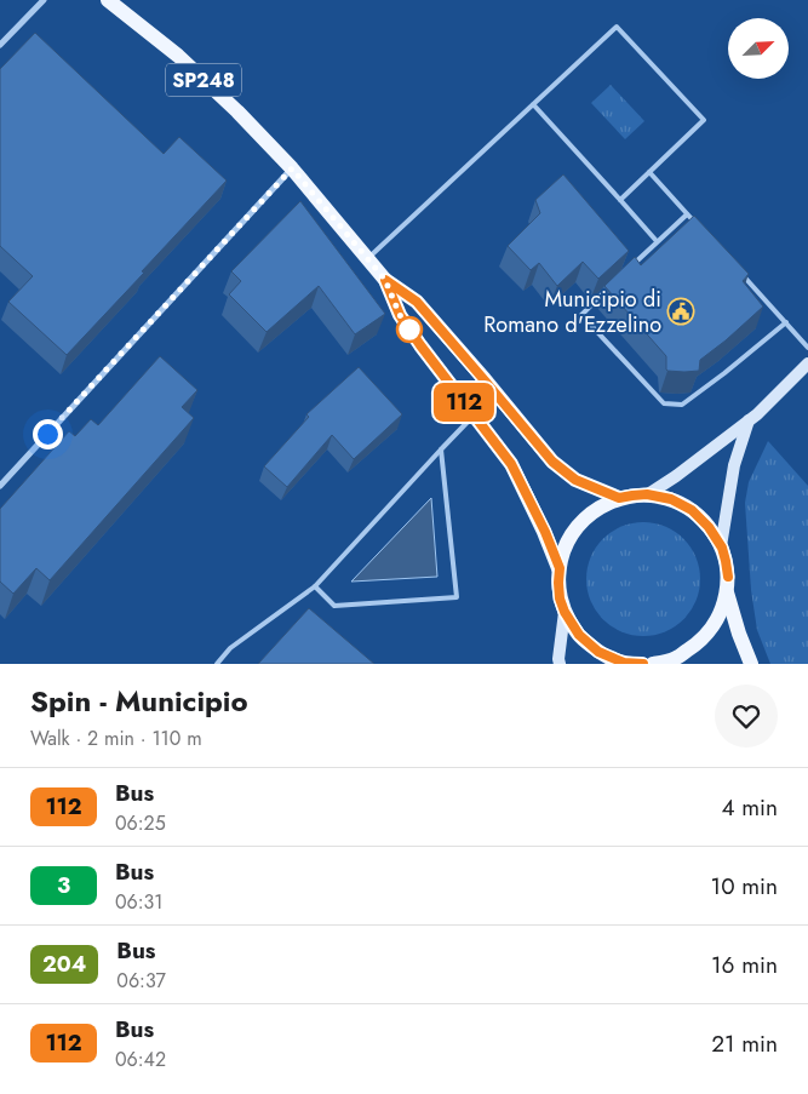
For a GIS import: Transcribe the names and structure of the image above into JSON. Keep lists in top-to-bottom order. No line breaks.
{"streets":{"main road":["SP248"]},"places":{"public building":["Municipio di Romano d'Ezzelino"]},"lines":["bus line 112"],"north":"top right","page":{"on_map":"112","heading":["Spin - Municipio","Walk · 2 min · 110 m"],"list":[{"mark":"112","name":"Bus","note":"06:25","value":"4 min"},{"mark":"3","name":"Bus","note":"06:31","value":"10 min"},{"mark":"204","name":"Bus","note":"06:37","value":"16 min"},{"mark":"112","name":"Bus","note":"06:42","value":"21 min"}]}}
